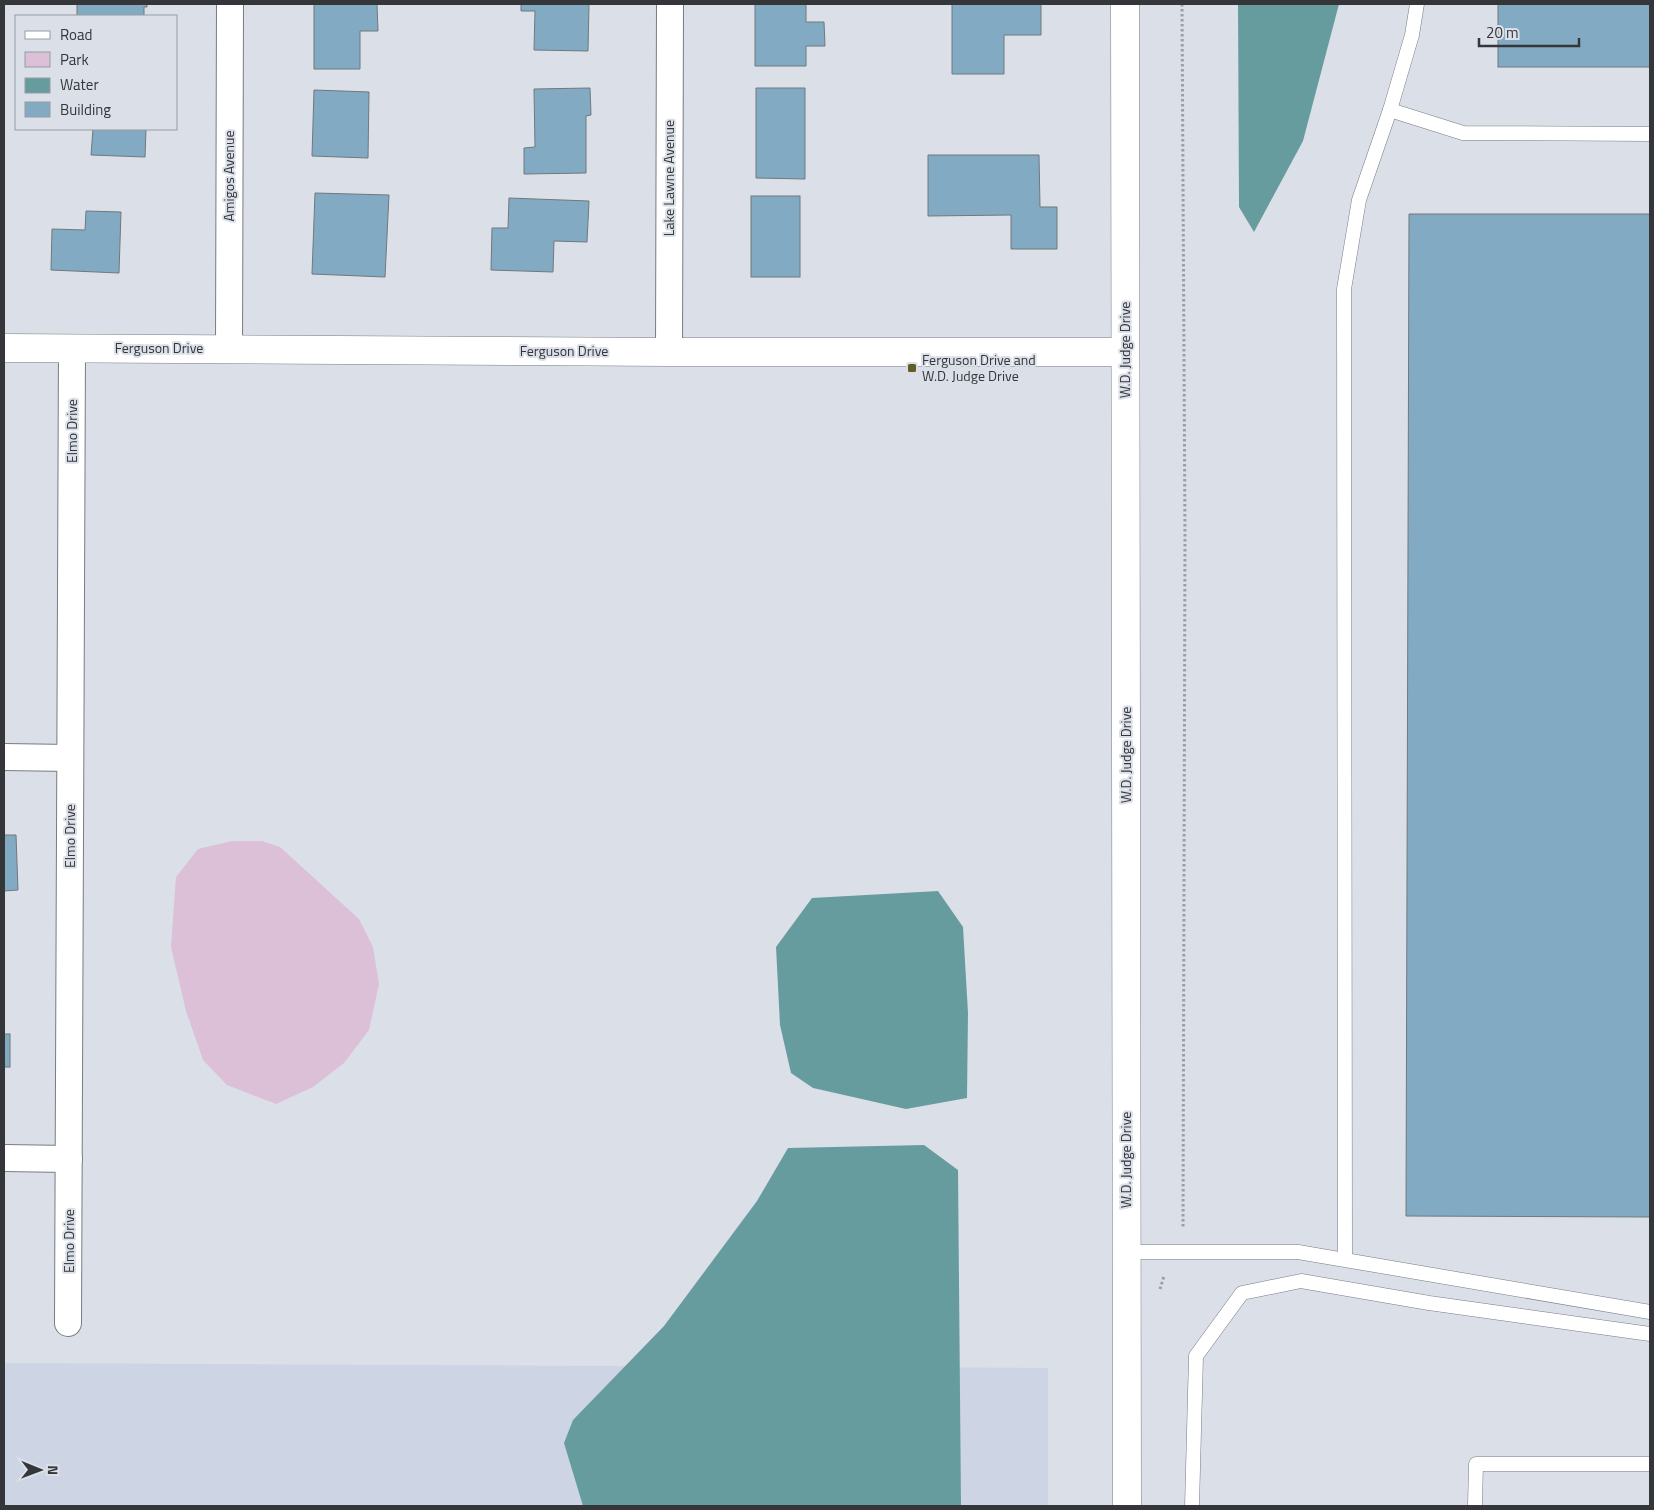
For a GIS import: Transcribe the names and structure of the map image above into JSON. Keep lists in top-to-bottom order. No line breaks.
{"streets":{"street":["Amigos Avenue","Lake Lawne Avenue","Ferguson Drive","W.D. Judge Drive","Elmo Drive"]},"crossings":[["Amigos Avenue","Ferguson Drive"],["Lake Lawne Avenue","Ferguson Drive"],["Ferguson Drive","W.D. Judge Drive"],["Ferguson Drive","Elmo Drive"]],"places":{"transit":["Ferguson Drive and W.D. Judge Drive"]},"legend":["Road","Park","Water","Building"],"scale_bar":"20 m","north":"right"}
